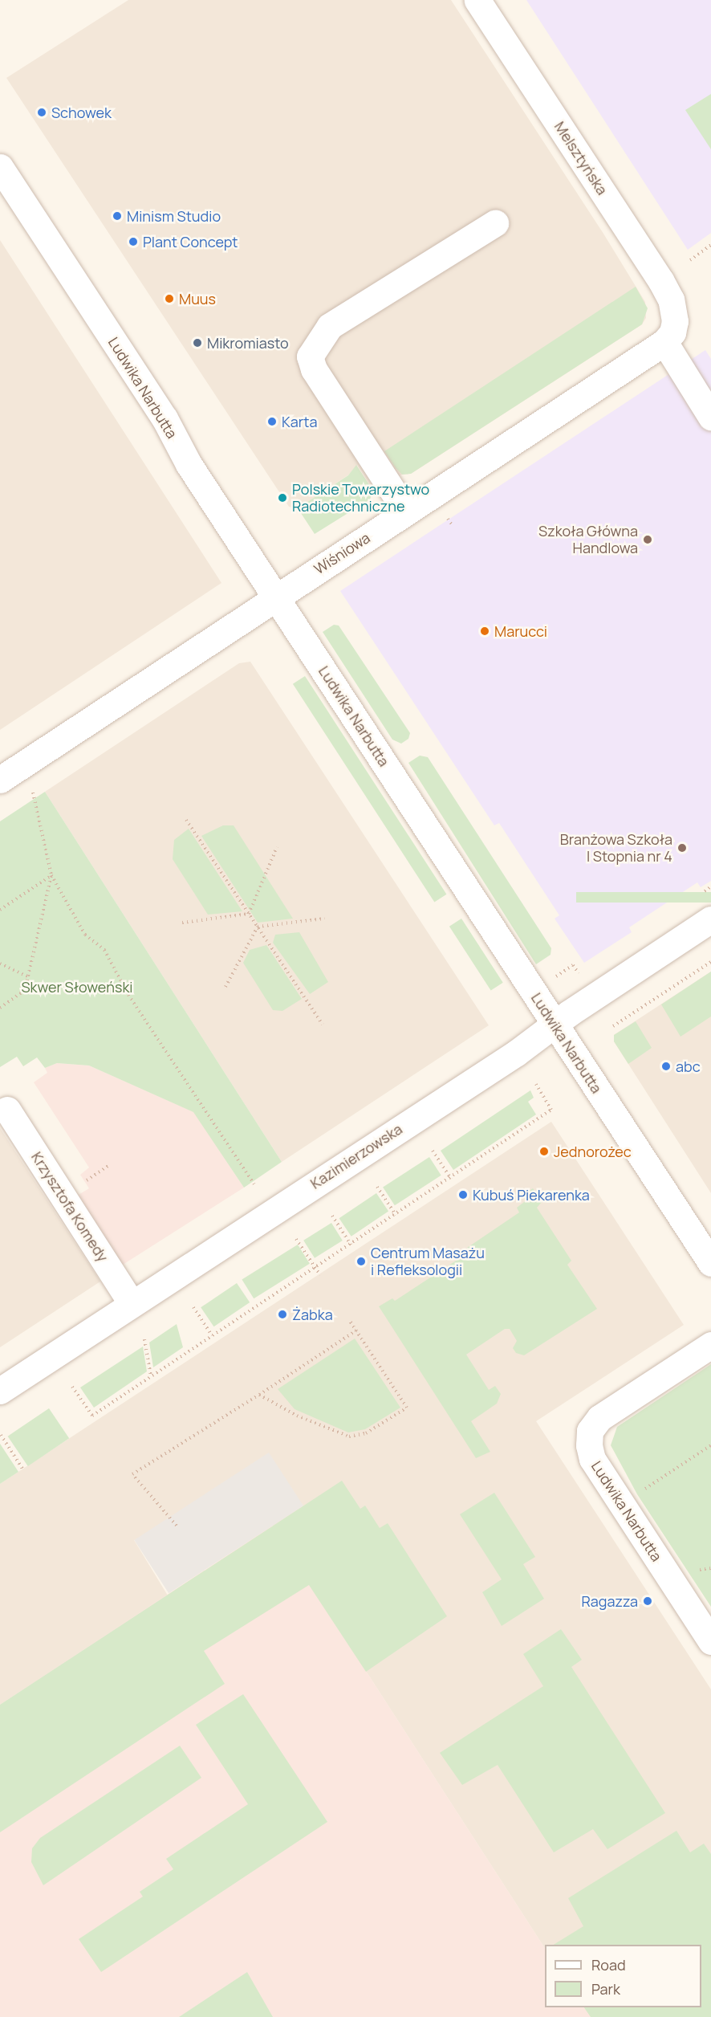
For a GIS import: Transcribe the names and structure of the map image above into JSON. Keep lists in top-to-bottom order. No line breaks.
{"streets":{"street":["Melsztyńska","Ludwika Narbutta","Wiśniowa","Kazimierzowska","Krzysztofa Komedy"]},"crossings":[["Melsztyńska","Wiśniowa"],["Ludwika Narbutta","Wiśniowa"],["Ludwika Narbutta","Kazimierzowska"],["Kazimierzowska","Krzysztofa Komedy"]],"parks":["Skwer Słoweński"],"places":["Schowek","Minism Studio","Plant Concept","Muus","Mikromiasto","Karta","Polskie Towarzystwo Radiotechniczne","Szkoła Główna Handlowa","Marucci","Branżowa Szkoła I Stopnia nr 4","abc","Jednorożec","Kubuś Piekarenka","Centrum Masażu i Refleksologii","Żabka","Ragazza"],"legend":["Road","Park"]}
